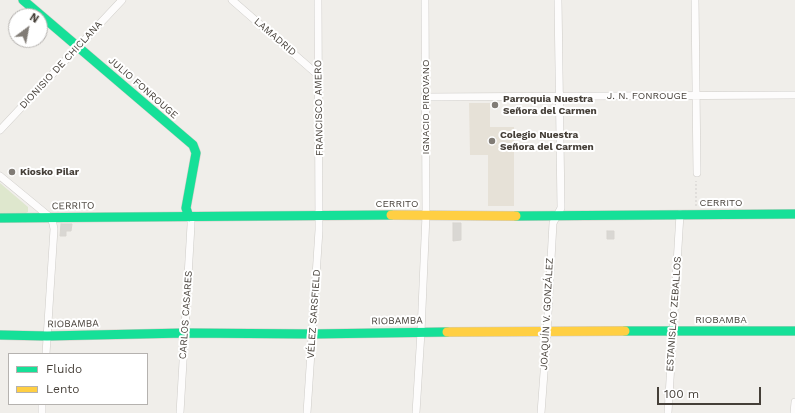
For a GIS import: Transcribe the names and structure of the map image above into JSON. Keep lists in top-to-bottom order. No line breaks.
{"streets":{"street":["LAMADRID","DIONISIO DE CHICLANA","JULIO FONROUGE","J. N. FONROUGE","IGNACIO PIROVANO","FRANCISCO AMERO","CERRITO","VÉLEZ SARSFIELD","JOAQUÍN V. GONZÁLEZ","ESTANISLAO ZEBALLOS","CARLOS CASARES","RIOBAMBA"]},"crossings":[["LAMADRID","FRANCISCO AMERO"],["DIONISIO DE CHICLANA","JULIO FONROUGE"],["JULIO FONROUGE","CERRITO"],["JULIO FONROUGE","CARLOS CASARES"],["J. N. FONROUGE","IGNACIO PIROVANO"],["J. N. FONROUGE","JOAQUÍN V. GONZÁLEZ"],["IGNACIO PIROVANO","CERRITO"],["IGNACIO PIROVANO","RIOBAMBA"],["FRANCISCO AMERO","CERRITO"],["FRANCISCO AMERO","VÉLEZ SARSFIELD"],["CERRITO","VÉLEZ SARSFIELD"],["CERRITO","JOAQUÍN V. GONZÁLEZ"],["CERRITO","ESTANISLAO ZEBALLOS"],["CERRITO","CARLOS CASARES"],["VÉLEZ SARSFIELD","RIOBAMBA"],["JOAQUÍN V. GONZÁLEZ","RIOBAMBA"],["ESTANISLAO ZEBALLOS","RIOBAMBA"],["CARLOS CASARES","RIOBAMBA"]],"places":["Parroquia Nuestra Señora del Carmen","Colegio Nuestra Señora del Carmen","Kiosko Pilar"],"legend":["Fluido","Lento"],"scale_bar":"100 m","north":"top right"}
